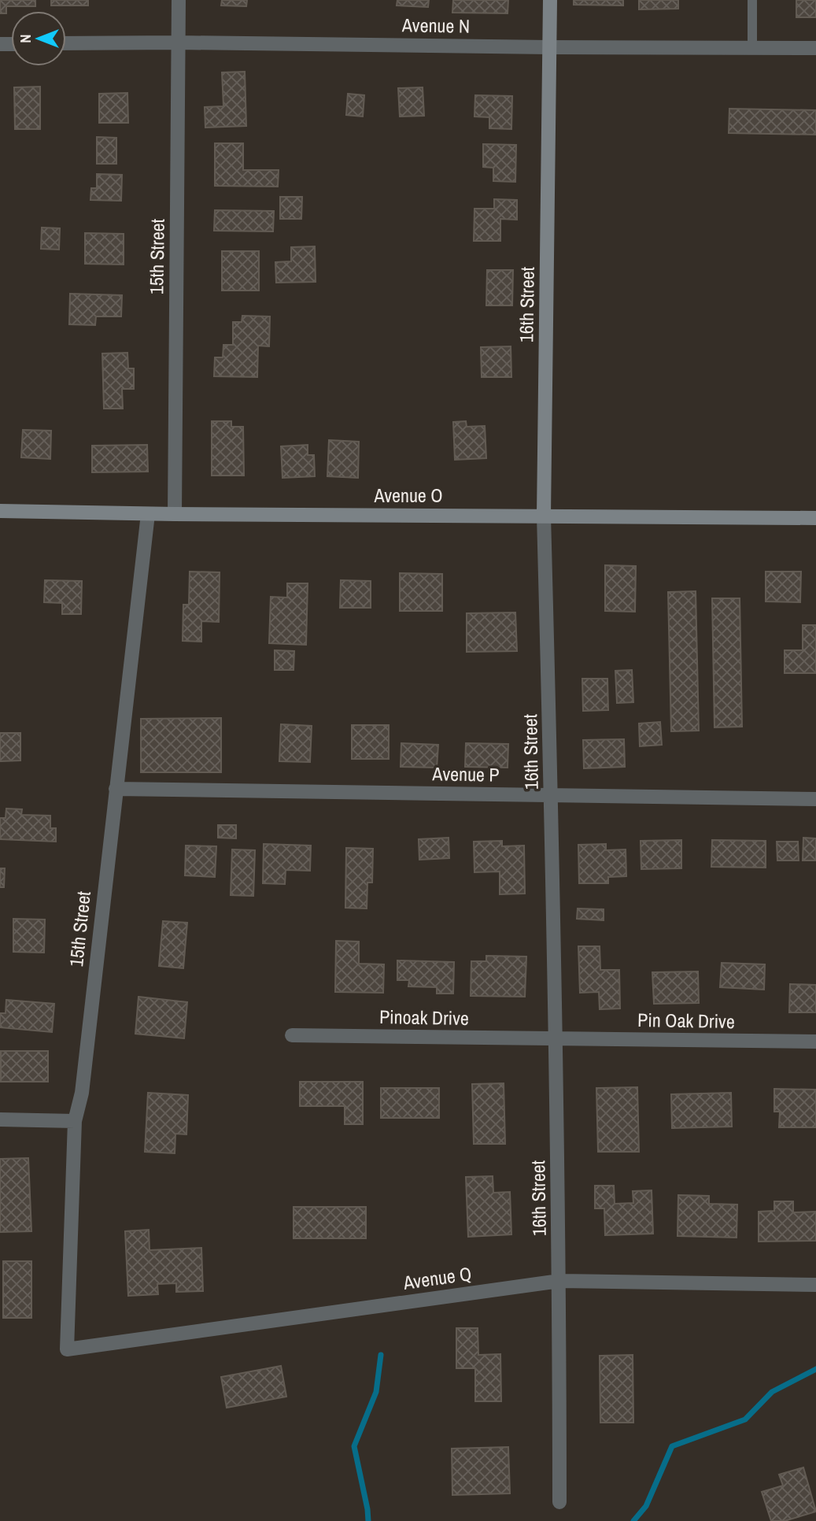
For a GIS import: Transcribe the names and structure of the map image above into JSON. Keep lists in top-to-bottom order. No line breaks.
{"streets":{"street":["Avenue N","15th Street","16th Street","Avenue O","Avenue P","Pinoak Drive","Pin Oak Drive","Avenue Q"]},"crossings":[["Avenue N","15th Street"],["Avenue N","16th Street"],["15th Street","Avenue O"],["15th Street","Avenue P"],["15th Street","Avenue Q"],["16th Street","Avenue O"],["16th Street","Avenue P"],["16th Street","Pinoak Drive"],["16th Street","Pin Oak Drive"],["16th Street","Avenue Q"],["Pinoak Drive","Pin Oak Drive"]],"north":"left"}
